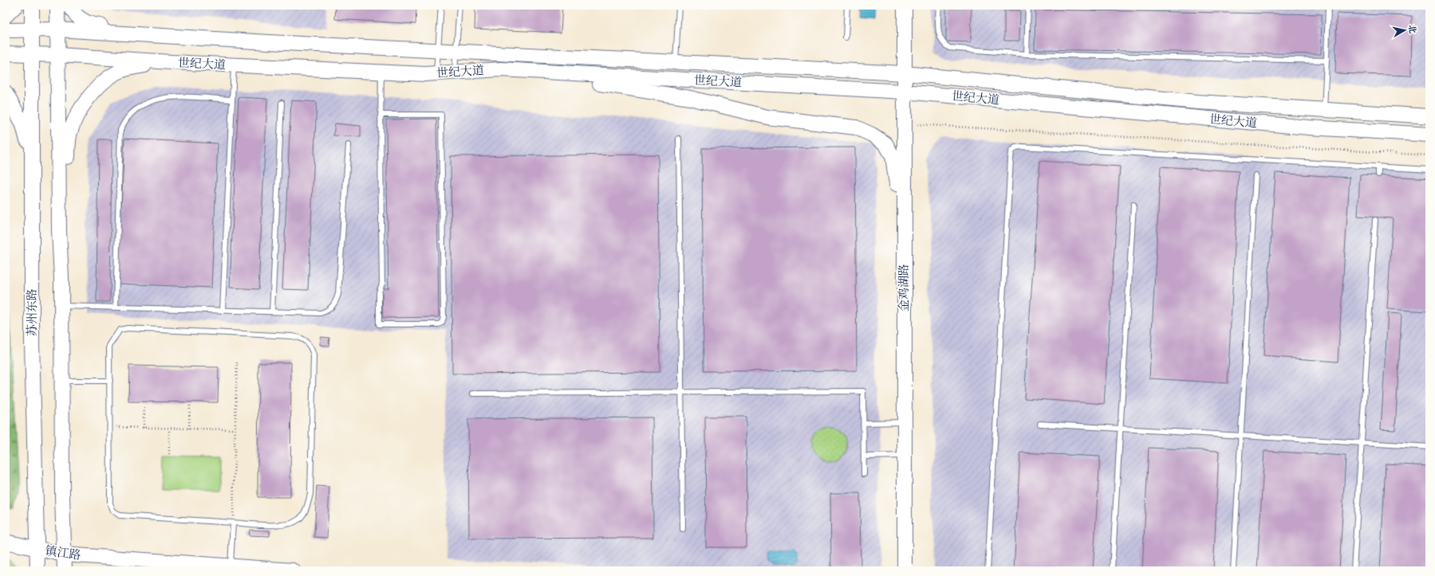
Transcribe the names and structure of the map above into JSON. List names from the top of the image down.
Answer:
{
  "streets": {
    "street": [
      "世纪大道",
      "金鸡湖路",
      "苏州东路",
      "镇江路"
    ]
  },
  "crossings": [
    ["世纪大道", "金鸡湖路"],
    ["世纪大道", "苏州东路"],
    ["苏州东路", "镇江路"]
  ],
  "north": "right"
}
